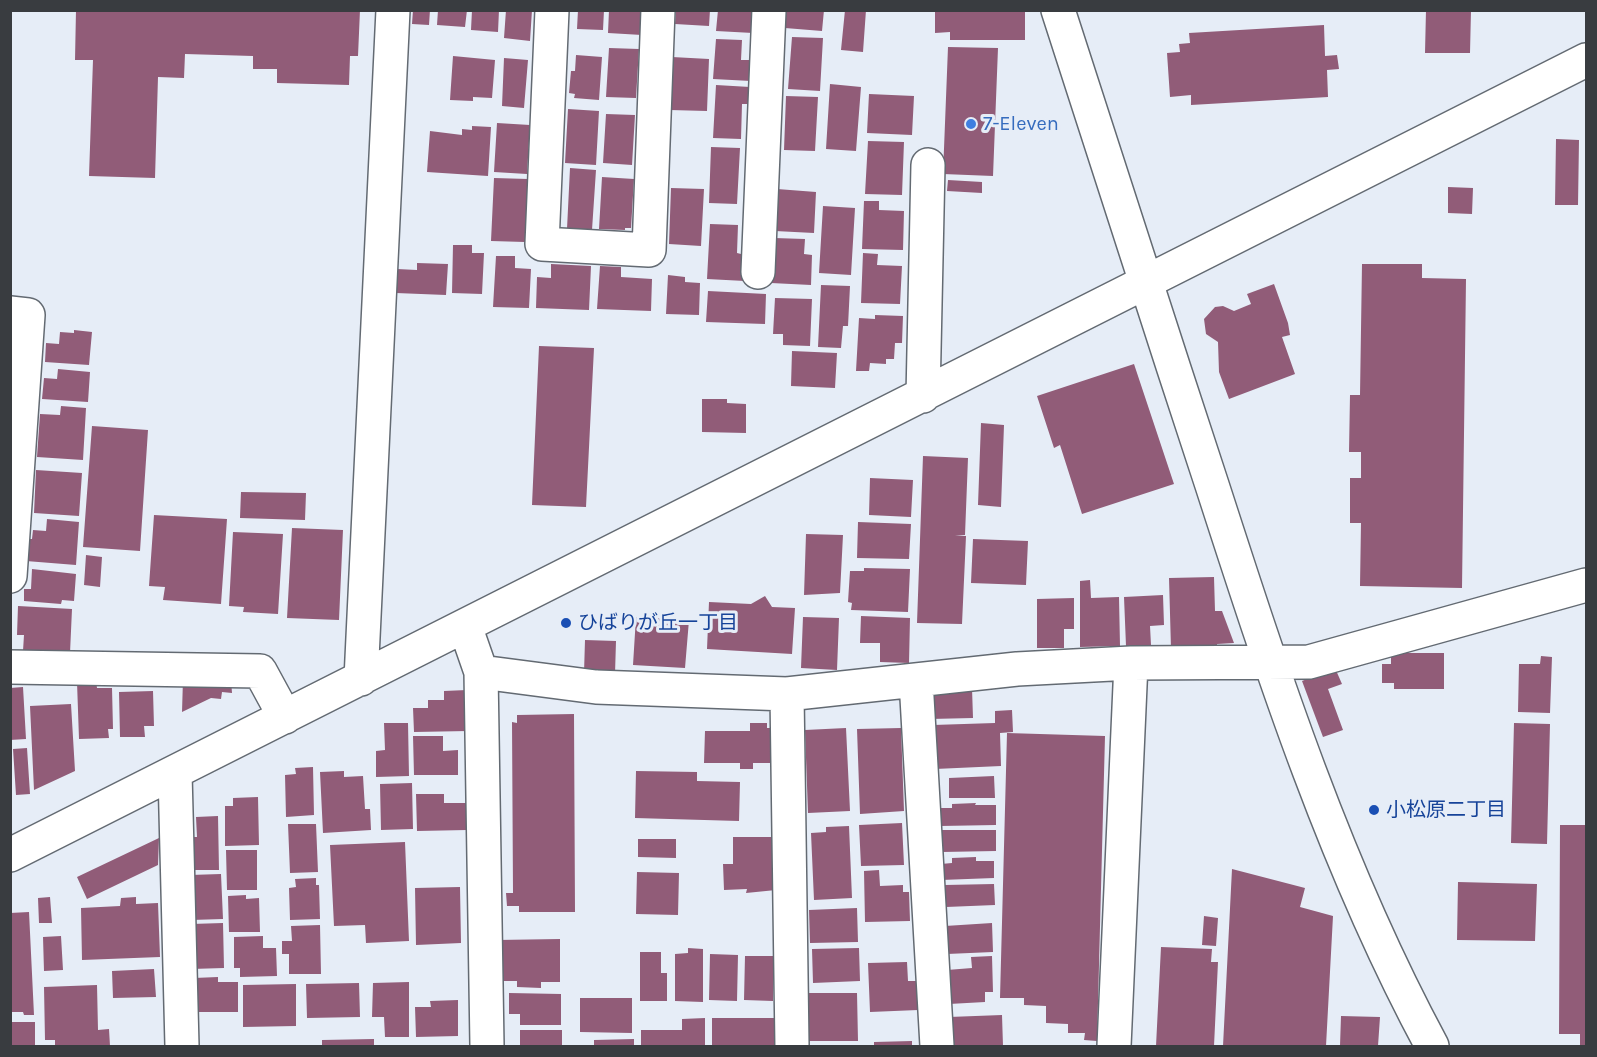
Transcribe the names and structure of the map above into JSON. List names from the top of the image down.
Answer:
{
  "places": ["7-Eleven", "ひばりが丘一丁目", "小松原二丁目"]
}
